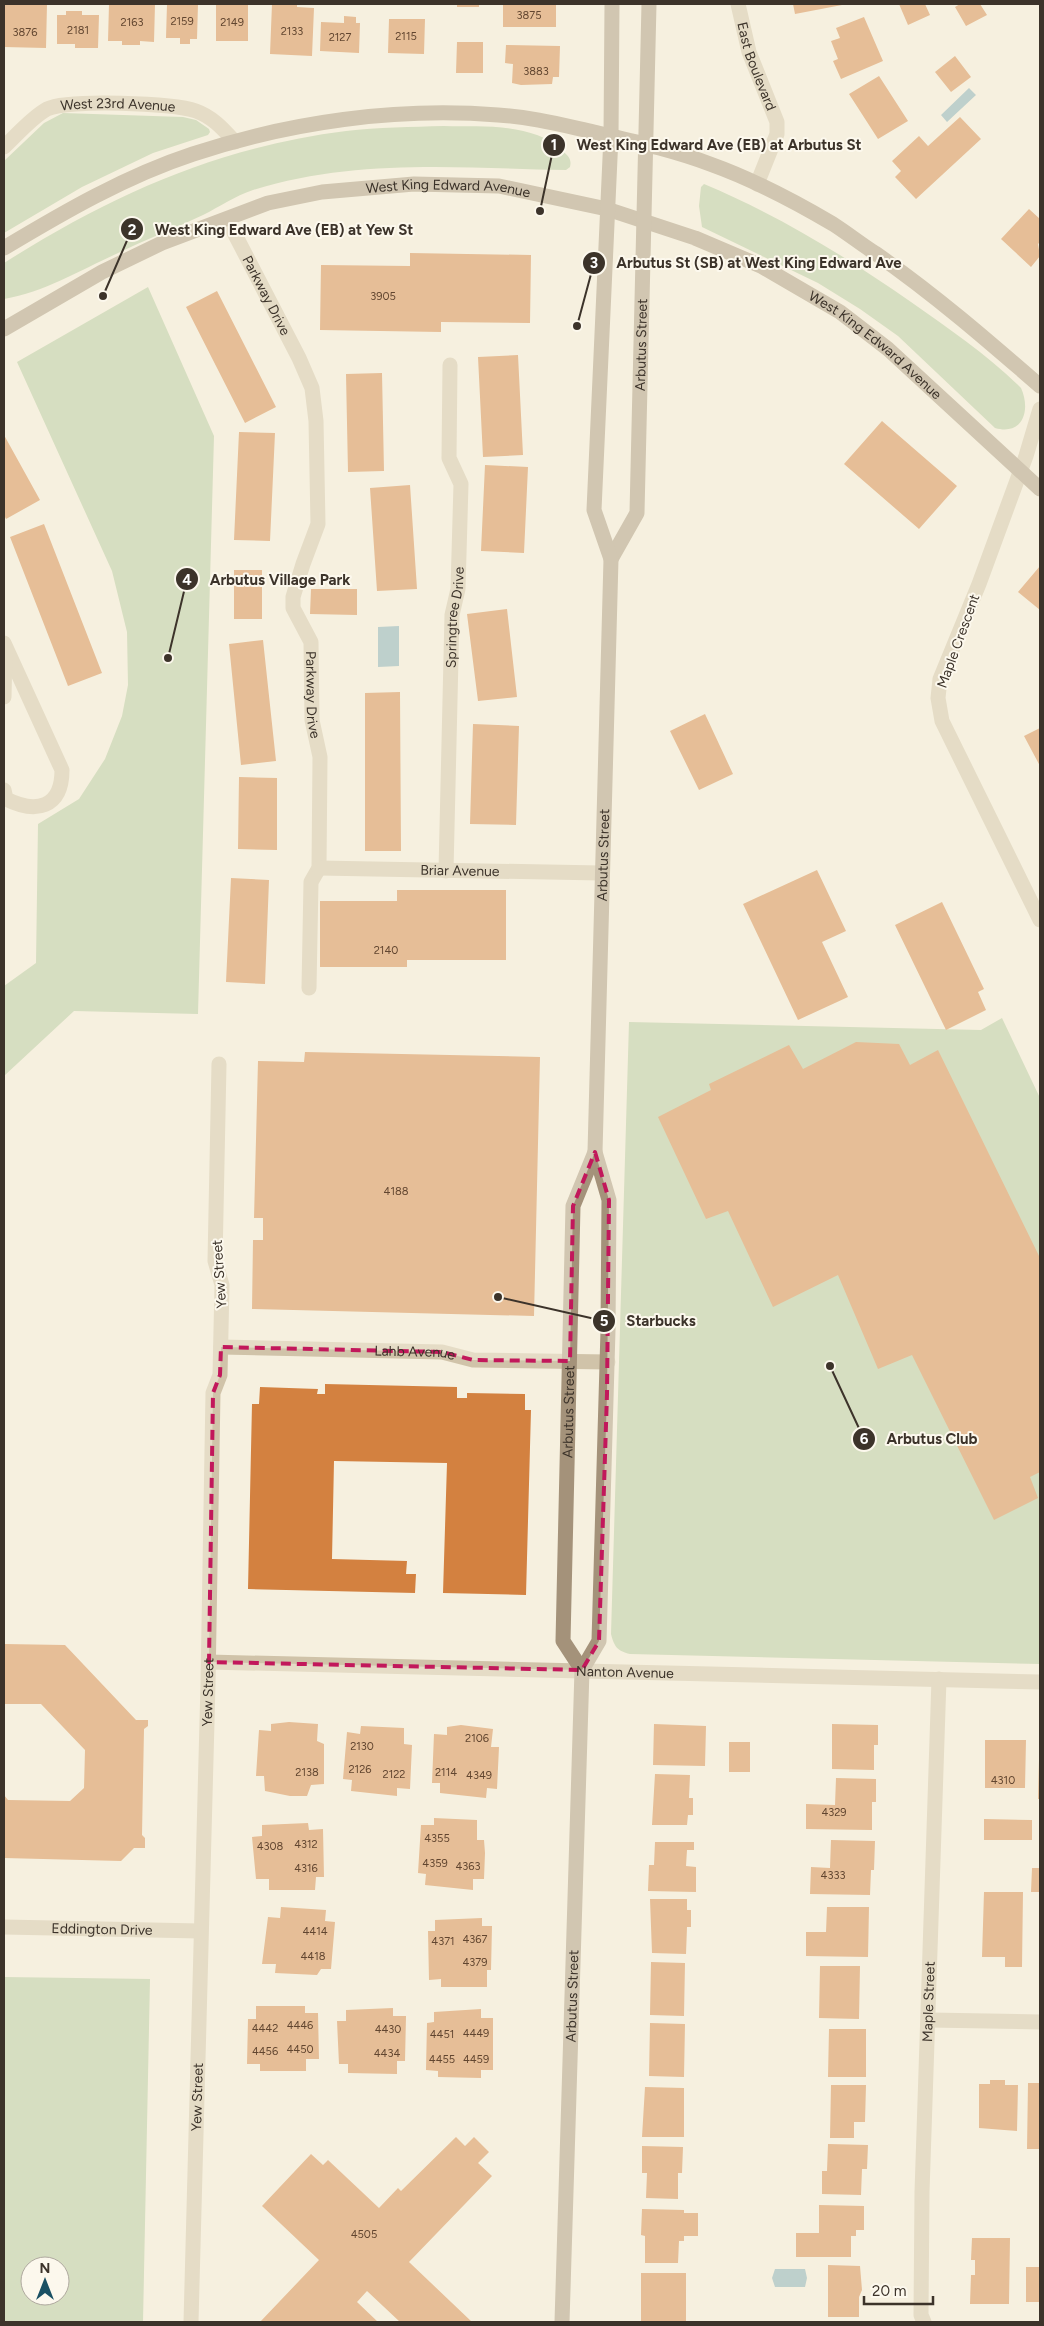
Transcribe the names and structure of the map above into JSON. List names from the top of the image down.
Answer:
{
  "streets": {
    "main road": ["West King Edward Avenue", "Arbutus Street"],
    "street": [
      "East Boulevard",
      "West 23rd Avenue",
      "Parkway Drive",
      "Springtree Drive",
      "Maple Crescent",
      "Briar Avenue",
      "Yew Street",
      "Lahb Avenue",
      "Nanton Avenue",
      "Eddington Drive",
      "Maple Street"
    ]
  },
  "crossings": [
    ["West King Edward Avenue", "Parkway Drive"],
    ["West King Edward Avenue", "Arbutus Street"],
    ["West King Edward Avenue", "Maple Crescent"],
    ["Parkway Drive", "Briar Avenue"],
    ["Arbutus Street", "Briar Avenue"],
    ["Arbutus Street", "Lahb Avenue"],
    ["Arbutus Street", "Nanton Avenue"],
    ["Springtree Drive", "Briar Avenue"],
    ["Yew Street", "Lahb Avenue"],
    ["Yew Street", "Nanton Avenue"],
    ["Yew Street", "Eddington Drive"],
    ["Nanton Avenue", "Maple Street"]
  ],
  "places": [
    "West King Edward Ave (EB) at Arbutus St",
    "West King Edward Ave (EB) at Yew St",
    "Arbutus St (SB) at West King Edward Ave",
    "Arbutus Village Park",
    "Starbucks",
    "Arbutus Club"
  ],
  "house_numbers": [
    "3875",
    "2159",
    "2163",
    "2149",
    "2181",
    "2133",
    "3876",
    "2115",
    "2127",
    "3883",
    "3905",
    "2140",
    "4188",
    "2106",
    "2130",
    "2126",
    "2138",
    "2114",
    "2122",
    "4349",
    "4310",
    "4329",
    "4355",
    "4312",
    "4308",
    "4359",
    "4363",
    "4316",
    "4333",
    "4414",
    "4367",
    "4371",
    "4418",
    "4379",
    "4446",
    "4442",
    "4430",
    "4449",
    "4451",
    "4450",
    "4456",
    "4434",
    "4455",
    "4459",
    "4505"
  ],
  "scale_bar": "20 m",
  "north": "top"
}
